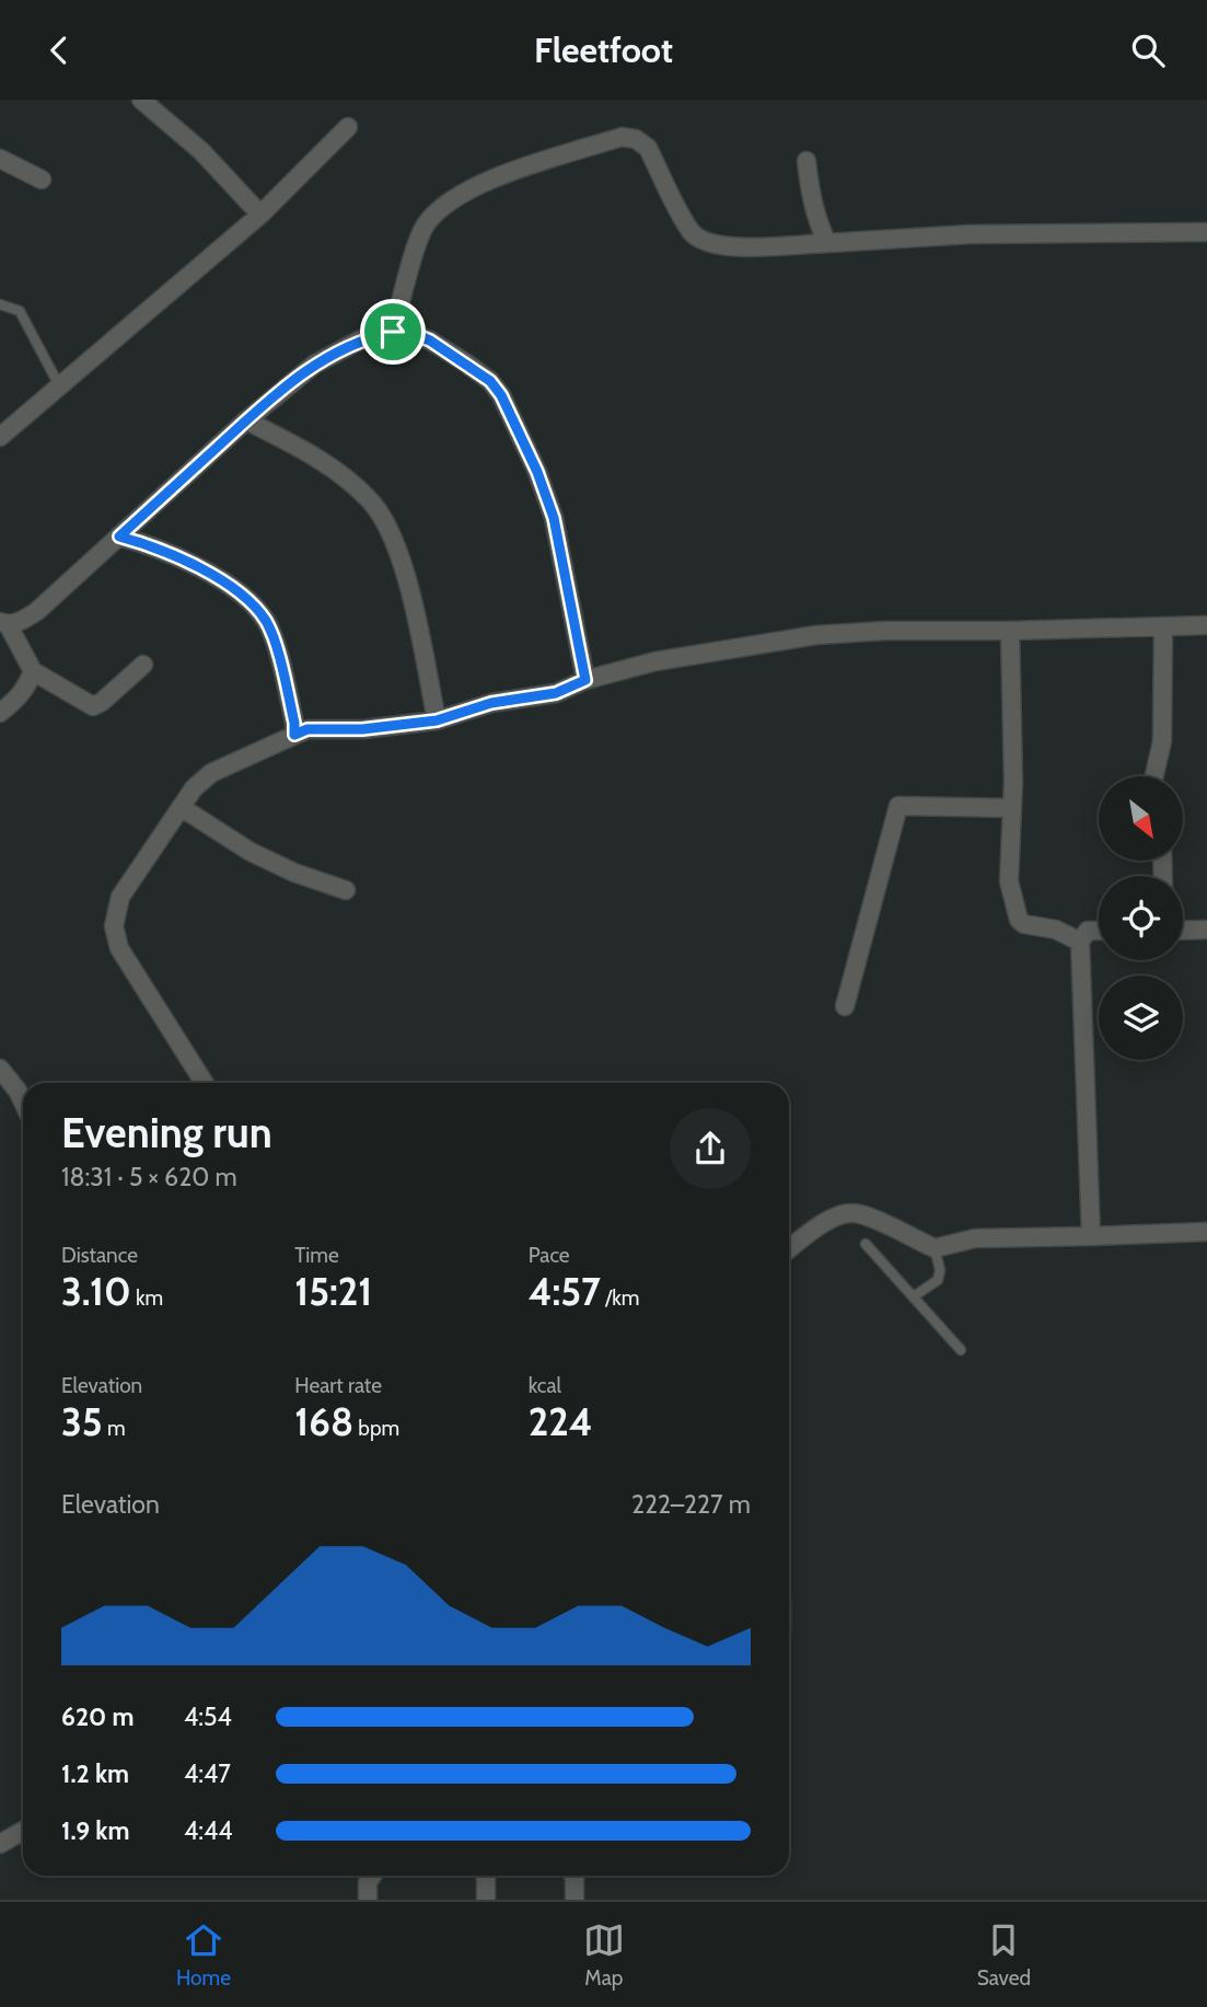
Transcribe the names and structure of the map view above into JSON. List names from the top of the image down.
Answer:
{
  "north": "bottom right",
  "page": {
    "header": "Fleetfoot",
    "heading": ["Evening run", "18:31 · 5 × 620 m"],
    "stats": [
      ["Distance", "3.10 km"],
      ["Time", "15:21"],
      ["Pace", "4:57 /km"],
      ["Elevation", "35 m"],
      ["Heart rate", "168 bpm"],
      ["kcal", "224"]
    ],
    "chart": ["Elevation", "222–227 m"],
    "list": [
      {
        "name": "620 m",
        "note": "4:54"
      },
      {
        "name": "1.2 km",
        "note": "4:47"
      },
      {
        "name": "1.9 km",
        "note": "4:44"
      }
    ],
    "tabs": ["Home", "Map", "Saved"]
  }
}
